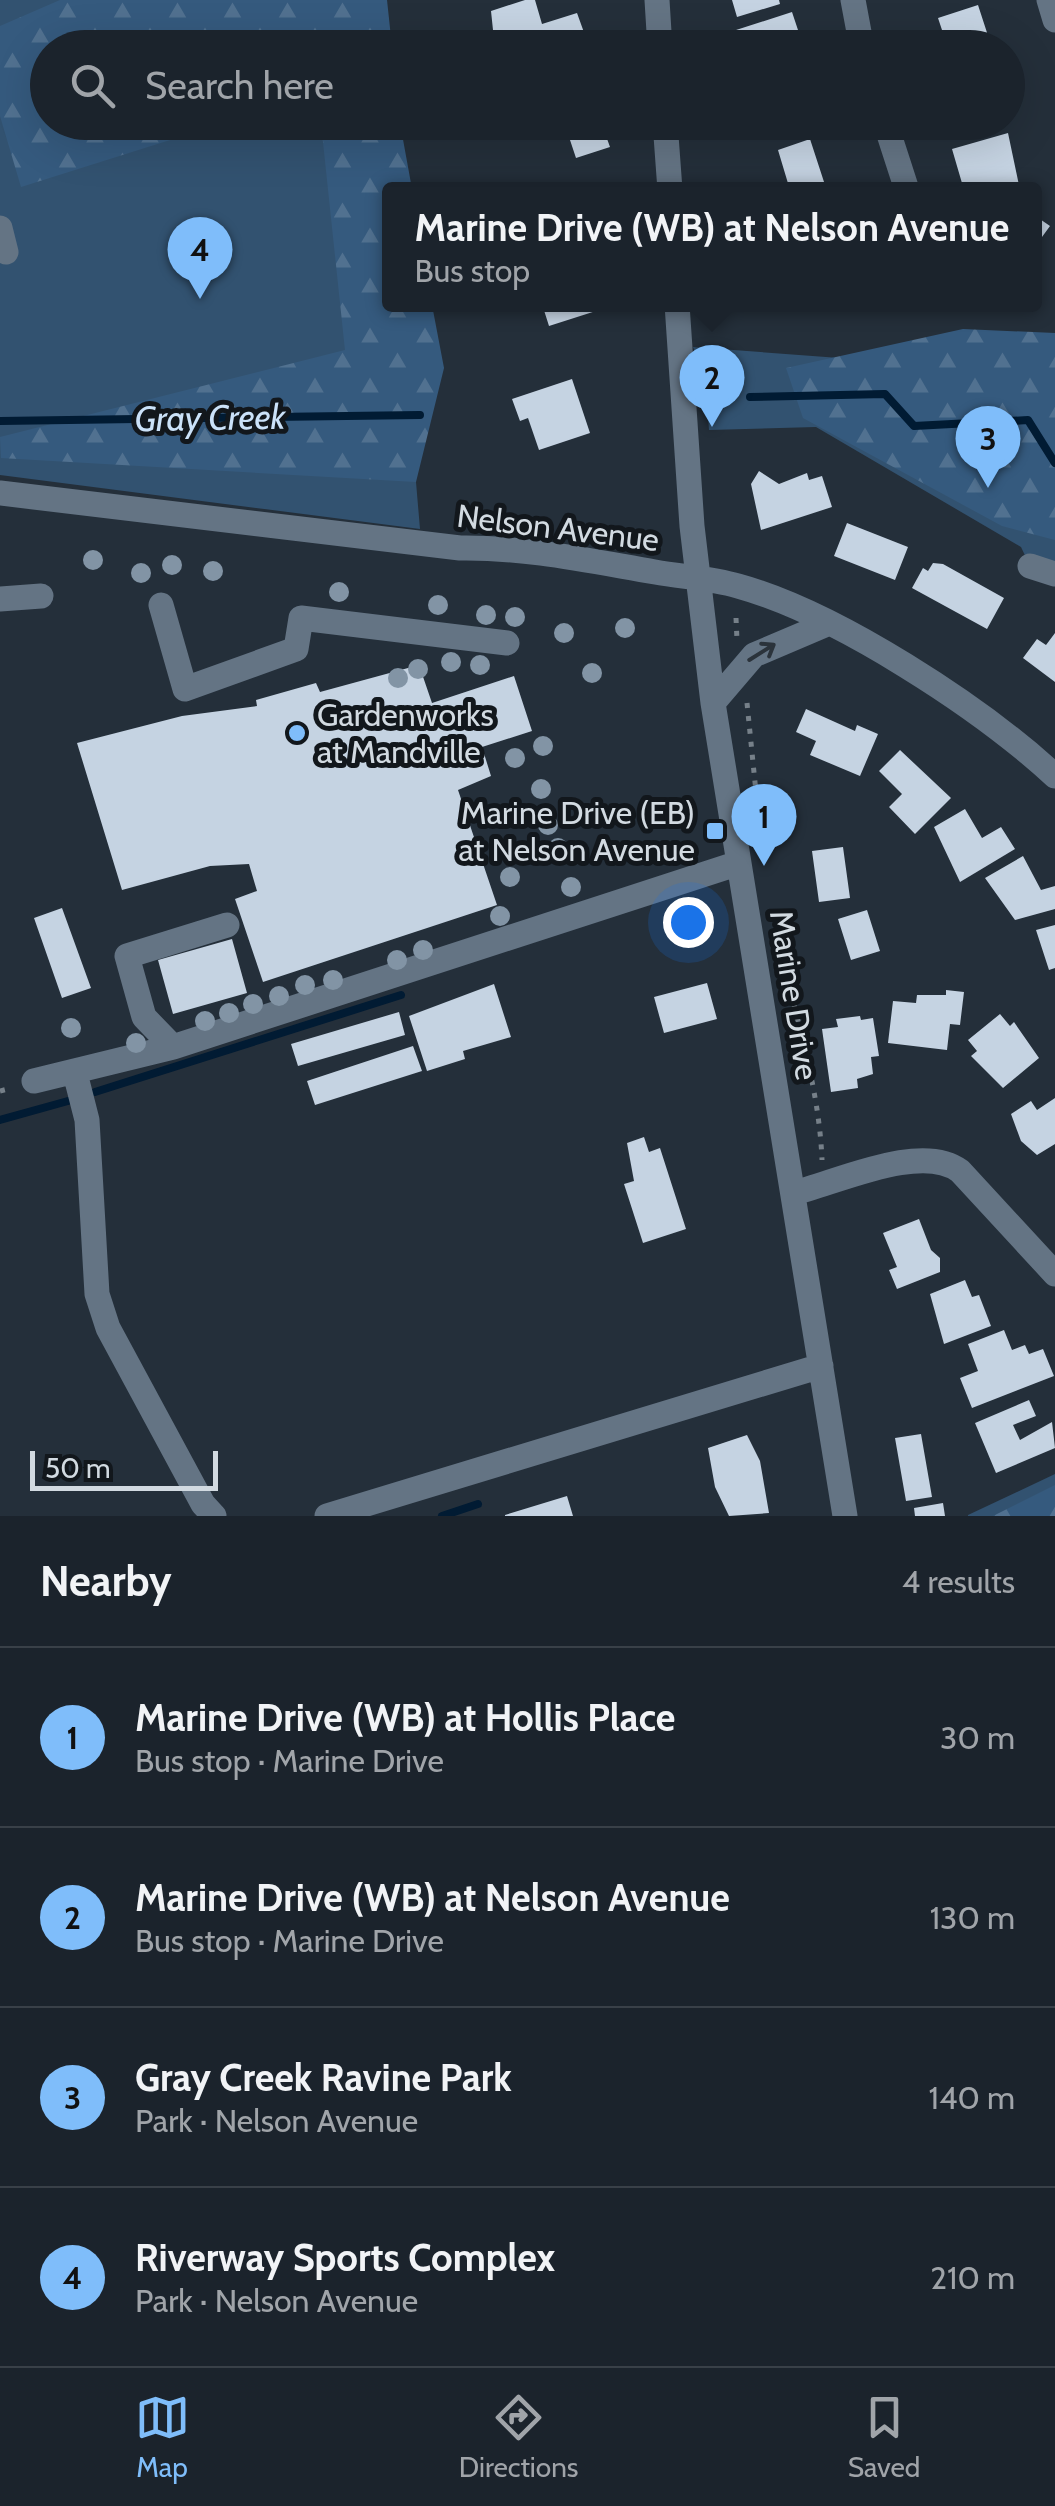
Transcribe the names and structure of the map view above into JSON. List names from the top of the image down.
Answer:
{
  "streets": {
    "street": ["Nelson Avenue", "Marine Drive"]
  },
  "crossings": [
    ["Nelson Avenue", "Marine Drive"]
  ],
  "water": ["Gray Creek"],
  "places": {
    "other": ["Gardenworks at Mandville"],
    "transit": ["Marine Drive (EB) at Nelson Avenue"]
  },
  "scale_bar": "50 m",
  "page": {
    "search": "Search here",
    "popup": ["Marine Drive (WB) at Nelson Avenue", "Bus stop"],
    "pins": [
      "4",
      "2",
      "3",
      "1"
    ],
    "scale": "50 m",
    "heading": ["Nearby", "4 results"],
    "list": [
      {
        "mark": "1",
        "name": "Marine Drive (WB) at Hollis Place",
        "note": "Bus stop · Marine Drive",
        "value": "30 m"
      },
      {
        "mark": "2",
        "name": "Marine Drive (WB) at Nelson Avenue",
        "note": "Bus stop · Marine Drive",
        "value": "130 m"
      },
      {
        "mark": "3",
        "name": "Gray Creek Ravine Park",
        "note": "Park · Nelson Avenue",
        "value": "140 m"
      },
      {
        "mark": "4",
        "name": "Riverway Sports Complex",
        "note": "Park · Nelson Avenue",
        "value": "210 m"
      }
    ],
    "nav": ["Map", "Directions", "Saved"]
  }
}
